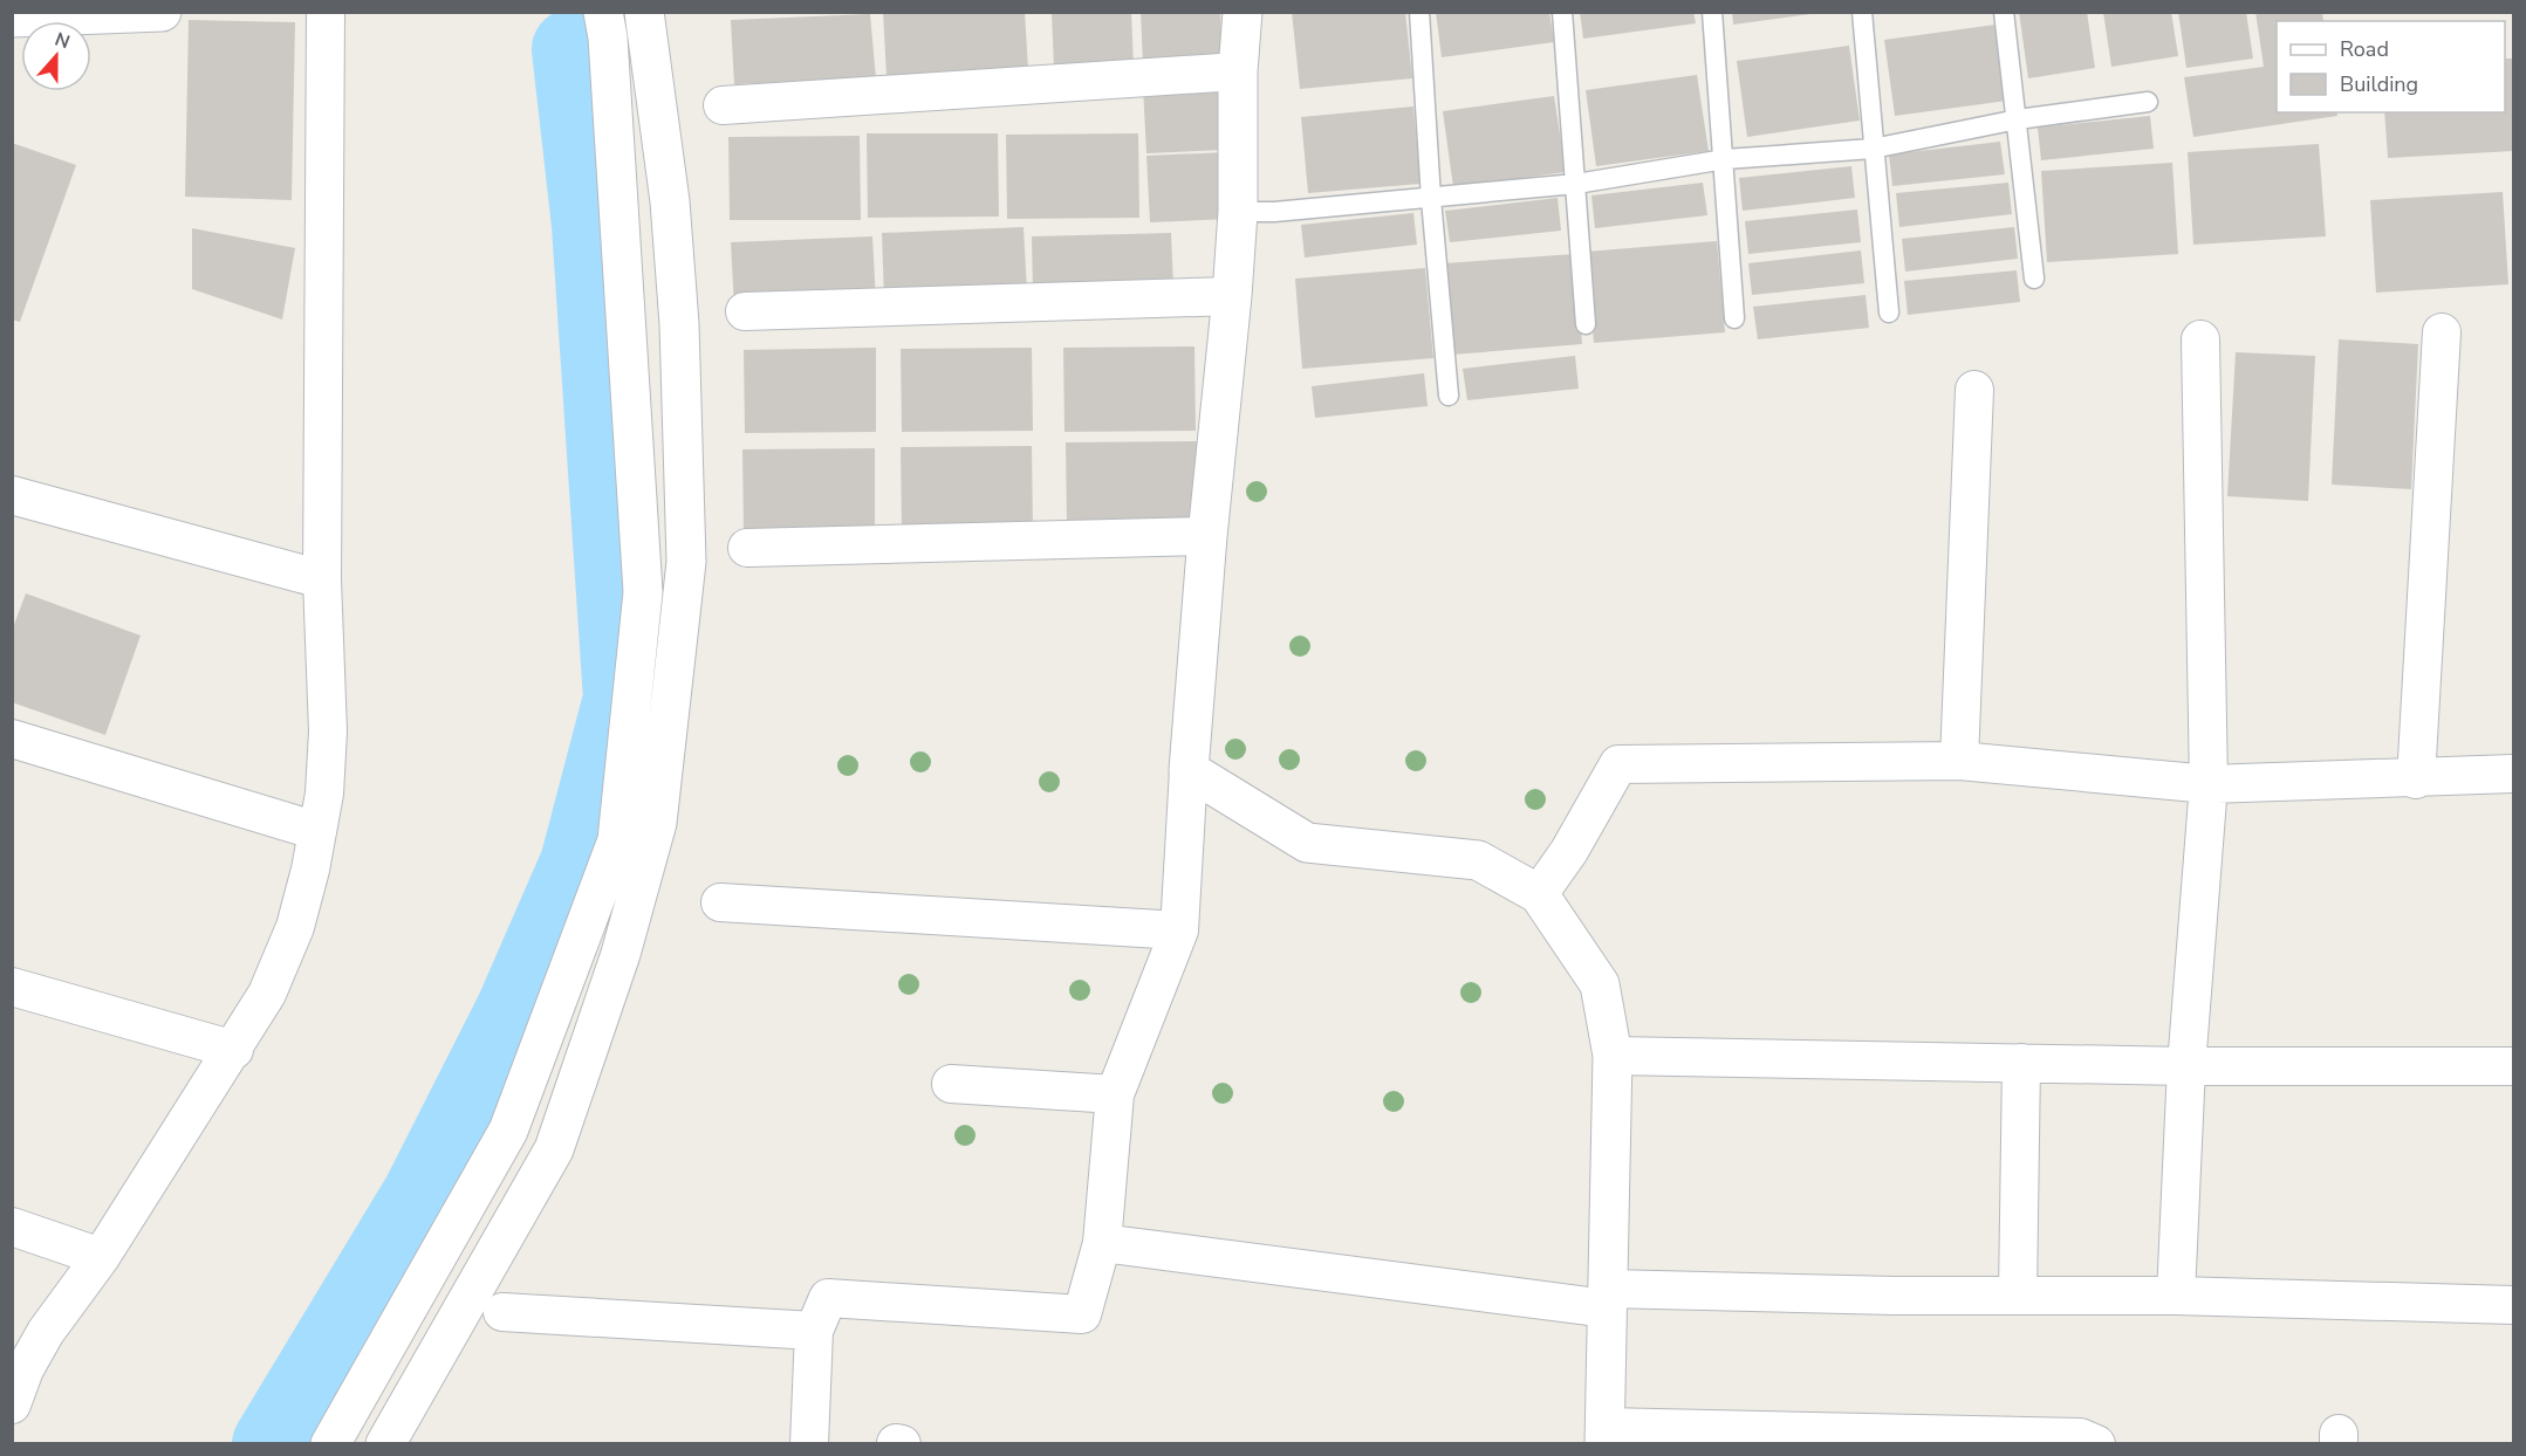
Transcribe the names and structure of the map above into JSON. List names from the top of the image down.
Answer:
{
  "legend": ["Road", "Building"],
  "north": "top"
}
